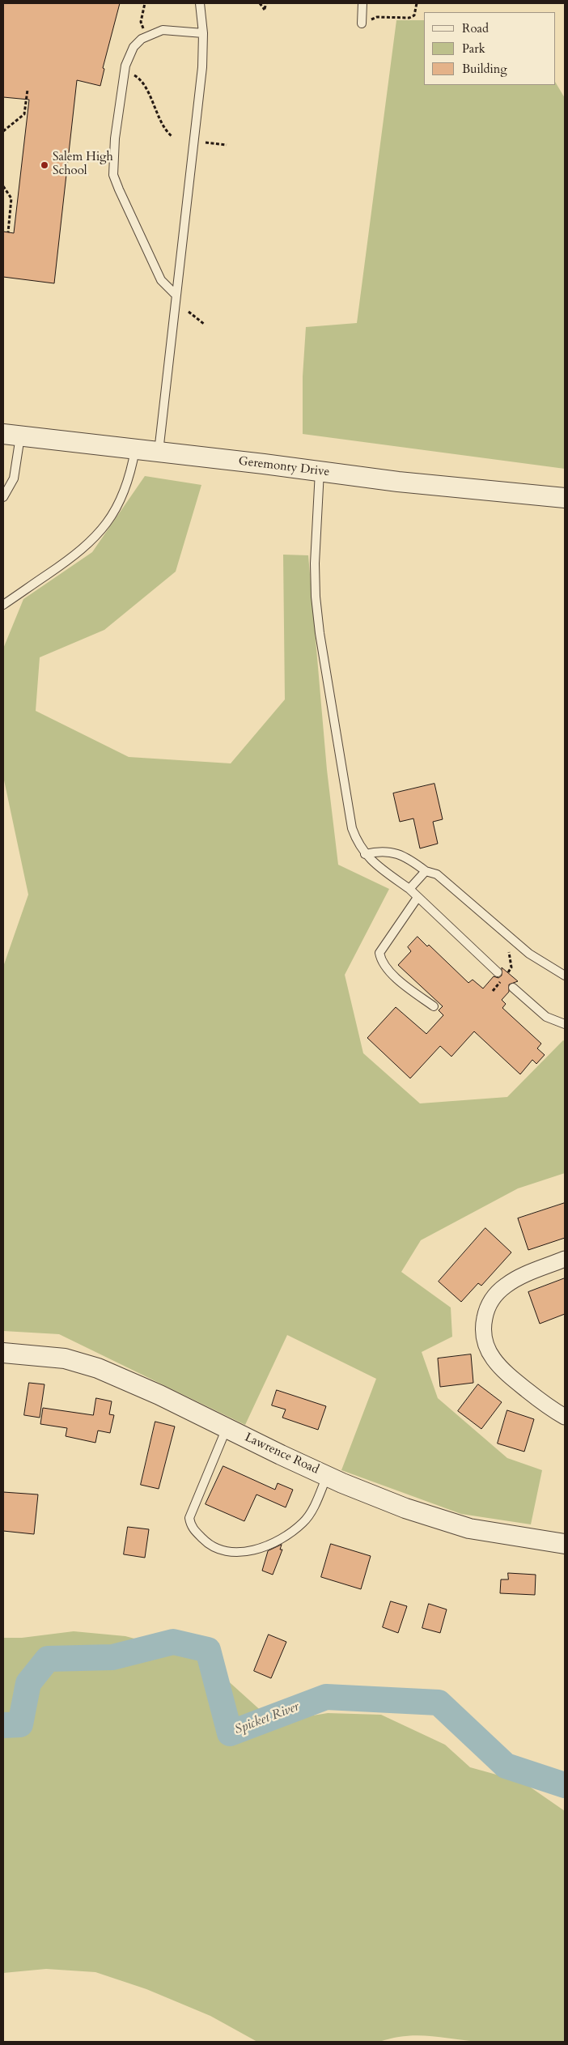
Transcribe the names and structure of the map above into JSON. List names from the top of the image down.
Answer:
{
  "streets": {
    "street": ["Geremonty Drive", "Lawrence Road"]
  },
  "water": ["Spicket River"],
  "places": ["Salem High School"],
  "legend": ["Road", "Park", "Building"]
}
